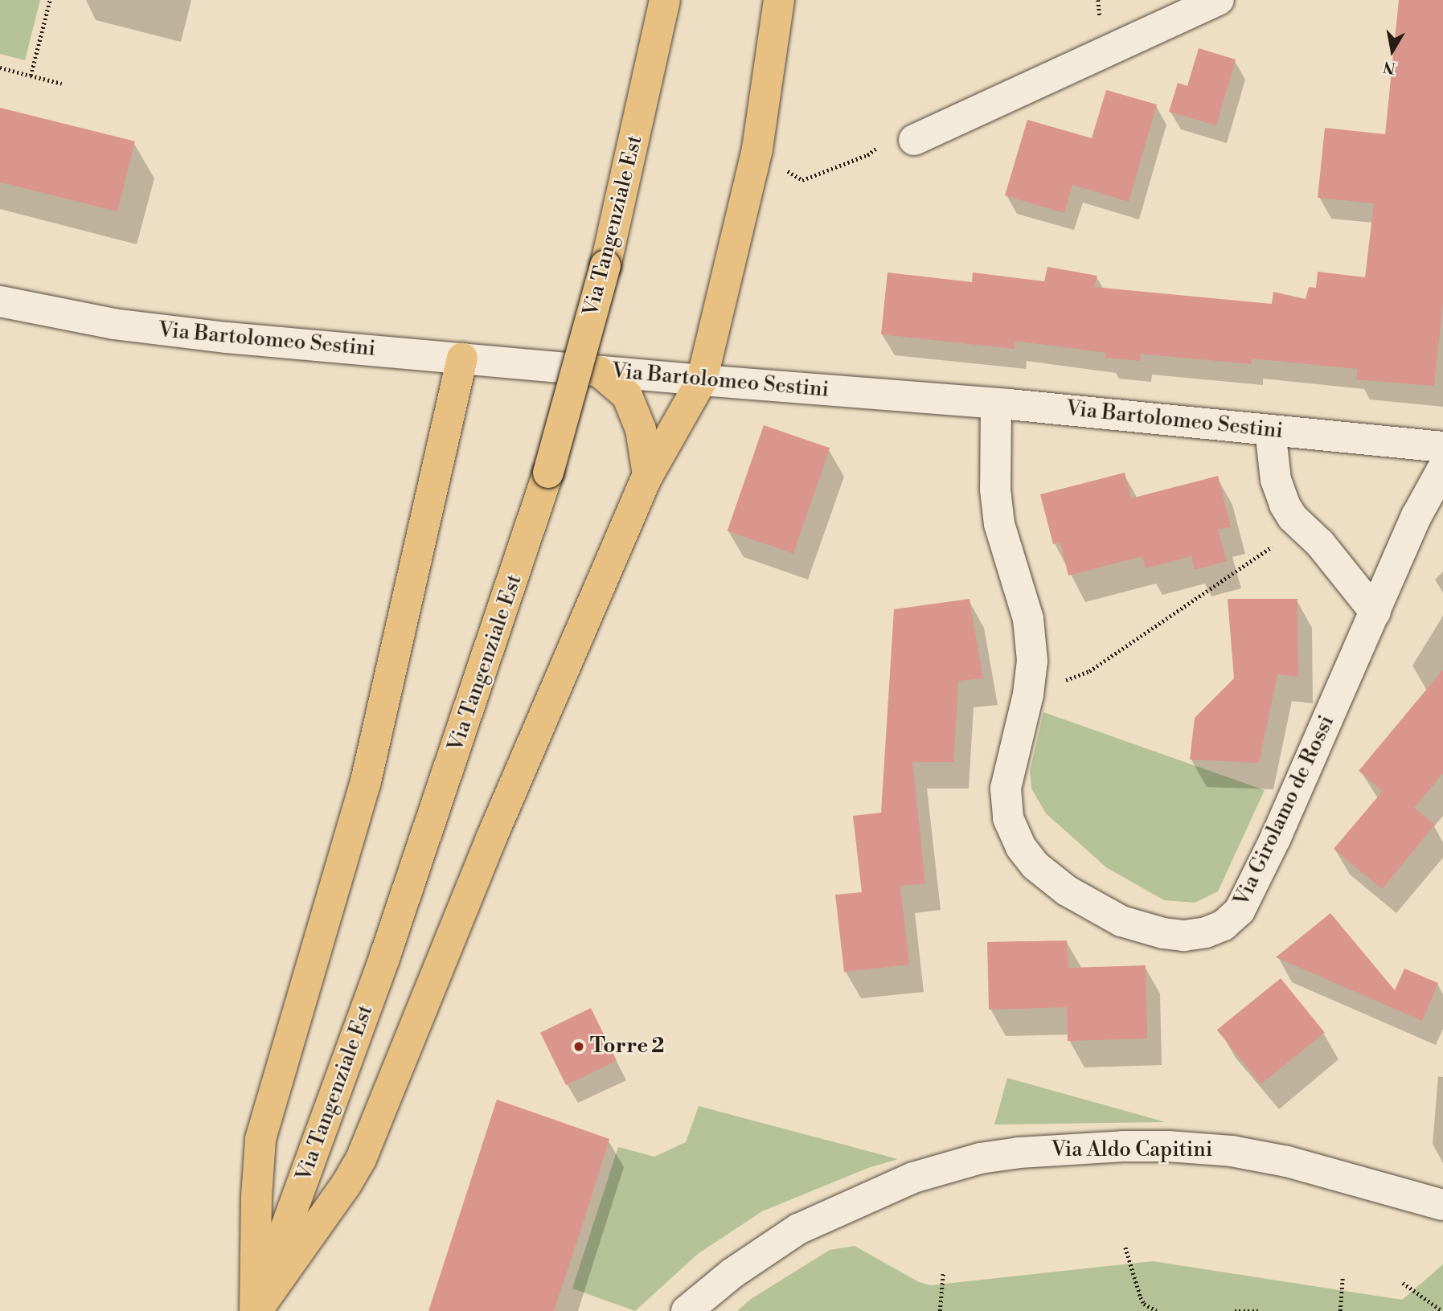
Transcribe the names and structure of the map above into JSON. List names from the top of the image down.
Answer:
{
  "streets": {
    "main road": ["Via Tangenziale Est"],
    "street": ["Via Bartolomeo Sestini", "Via Girolamo de Rossi", "Via Aldo Capitini"]
  },
  "crossings": [
    ["Via Bartolomeo Sestini", "Via Girolamo de Rossi"]
  ],
  "places": ["Torre 2"],
  "north": "bottom"
}
